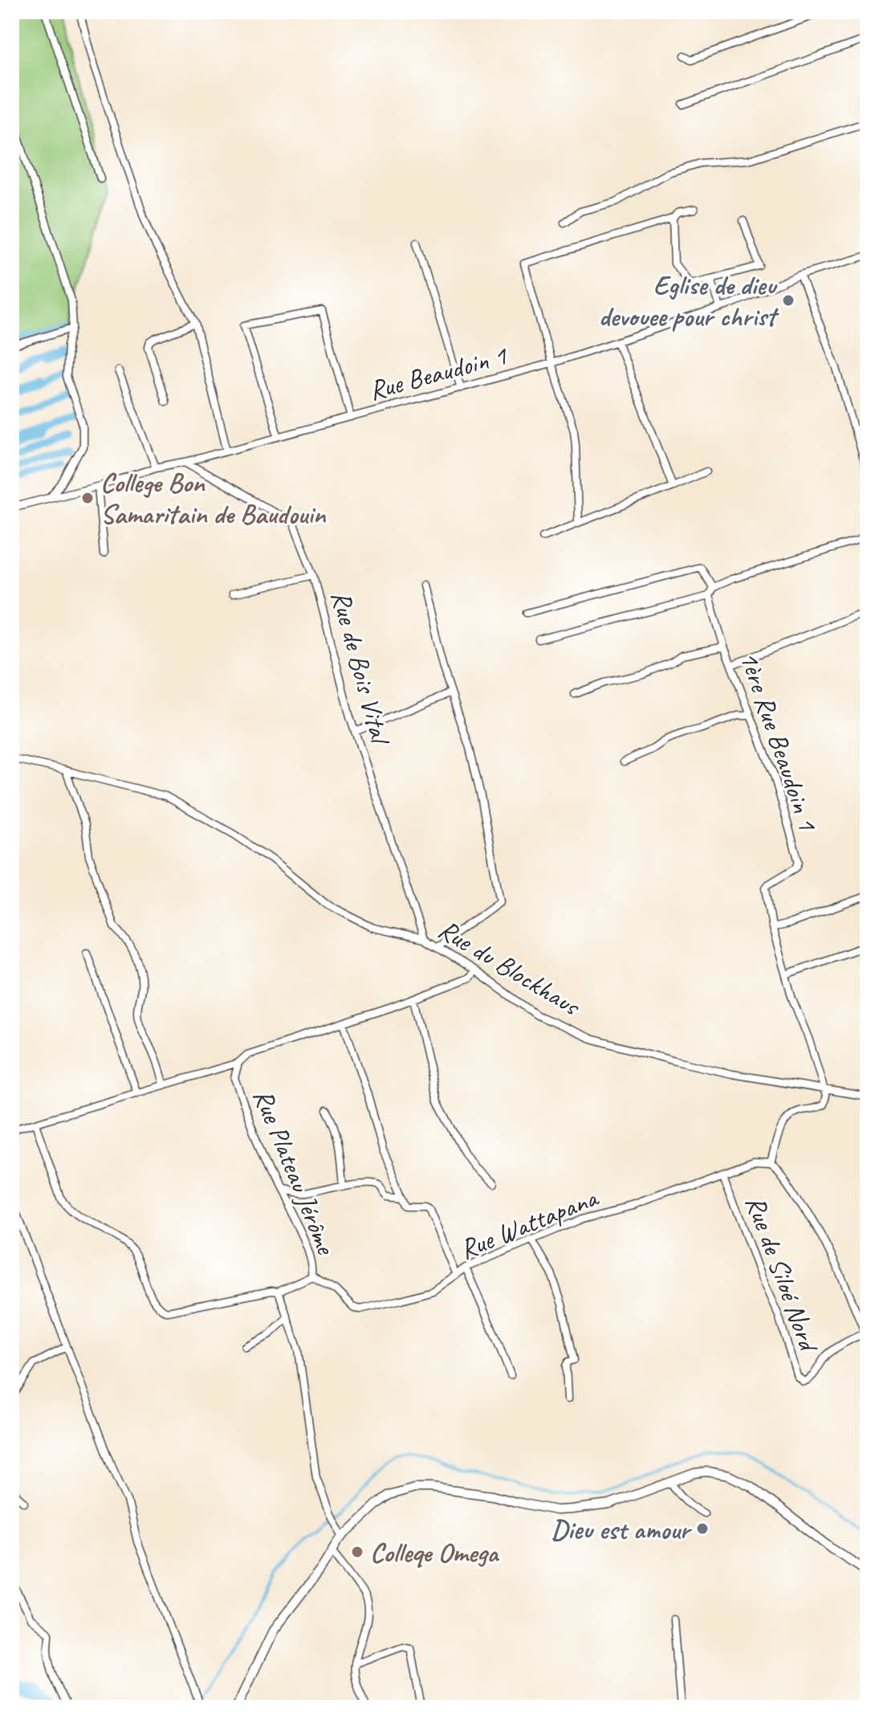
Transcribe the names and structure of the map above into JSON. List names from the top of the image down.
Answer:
{
  "streets": {
    "street": [
      "Rue Beaudoin 1",
      "Rue de Bois Vital",
      "1ère Rue Beaudoin 1",
      "Rue du Blockhaus",
      "Rue Plateau Jérôme",
      "Rue Wattapana",
      "Rue de Siloé Nord"
    ]
  },
  "crossings": [
    ["Rue Beaudoin 1", "Rue de Bois Vital"],
    ["Rue de Bois Vital", "Rue du Blockhaus"],
    ["1ère Rue Beaudoin 1", "Rue du Blockhaus"],
    ["Rue du Blockhaus", "Rue Plateau Jérôme"],
    ["Rue Plateau Jérôme", "Rue Wattapana"],
    ["Rue Wattapana", "Rue de Siloé Nord"]
  ],
  "places": [
    "Eglise de dieu devouee pour christ",
    "College Bon Samaritain de Baudouin",
    "Dieu est amour",
    "Colleqe Omega"
  ]
}
